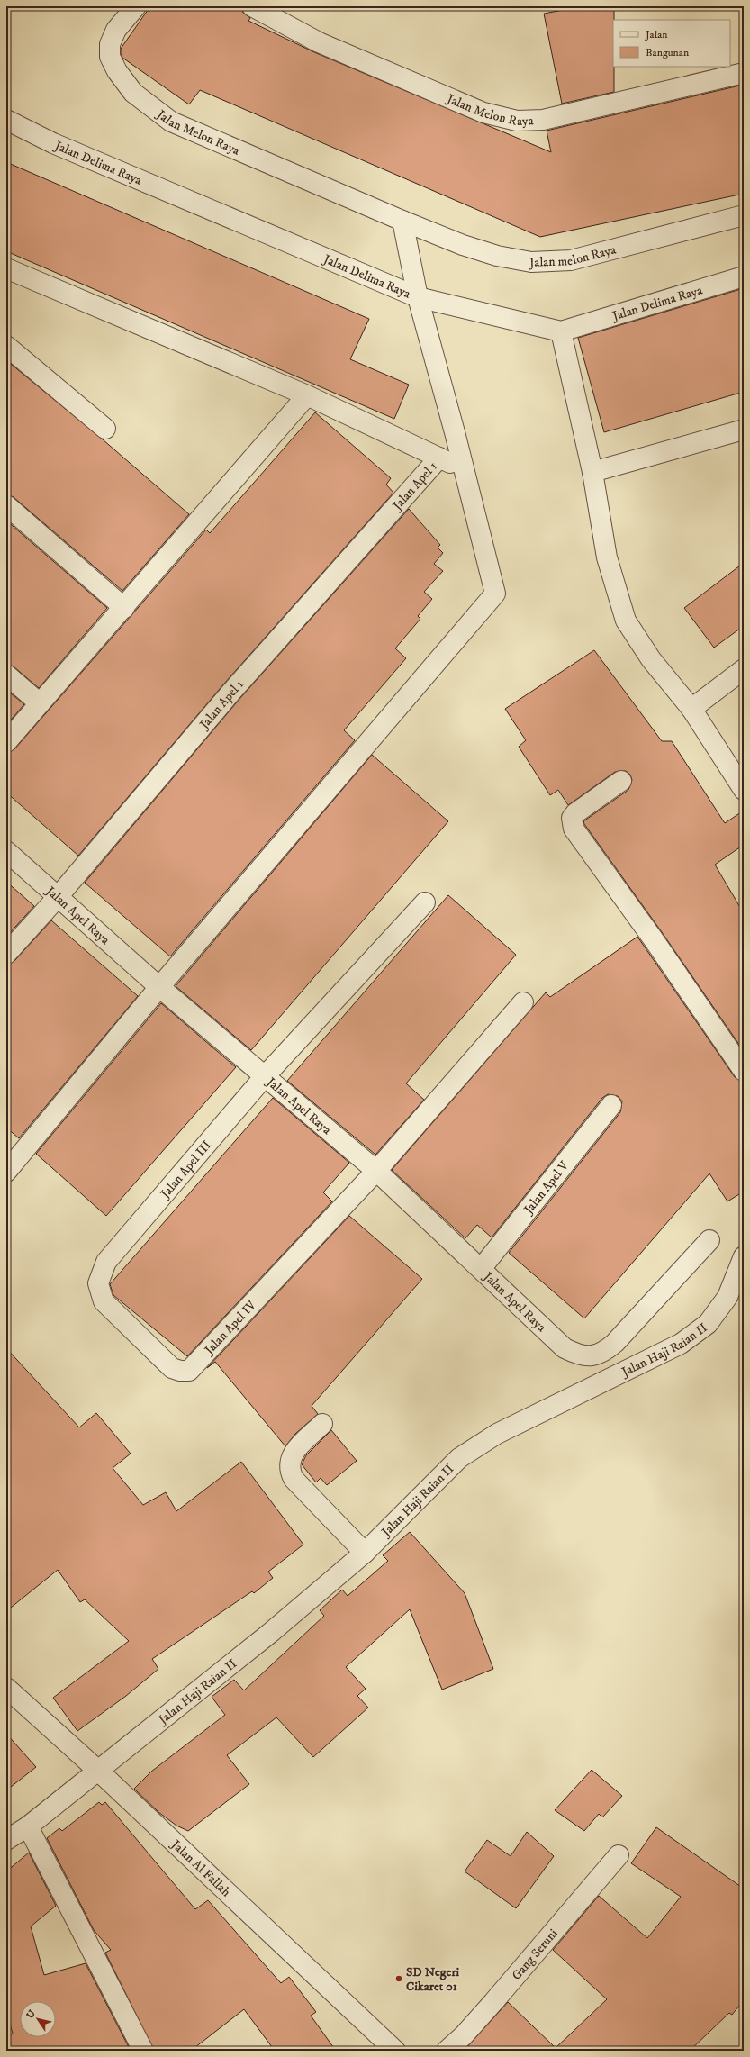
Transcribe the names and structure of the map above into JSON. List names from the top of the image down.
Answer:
{
  "streets": {
    "street": [
      "Jalan Melon Raya",
      "Jalan Delima Raya",
      "Jalan melon Raya",
      "Jalan Apel 1",
      "Jalan Apel Raya",
      "Jalan Apel III",
      "Jalan Apel V",
      "Jalan Apel IV",
      "Jalan Haji Raian II",
      "Jalan Al Fallah",
      "Gang Seruni"
    ]
  },
  "crossings": [
    ["Jalan Melon Raya", "Jalan melon Raya"],
    ["Jalan Apel 1", "Jalan Apel Raya"],
    ["Jalan Apel Raya", "Jalan Apel III"],
    ["Jalan Apel Raya", "Jalan Apel V"],
    ["Jalan Apel Raya", "Jalan Apel IV"],
    ["Jalan Apel III", "Jalan Apel IV"],
    ["Jalan Haji Raian II", "Jalan Al Fallah"]
  ],
  "places": ["SD Negeri Cikaret 01"],
  "legend": ["Jalan", "Bangunan"],
  "north": "top left"
}
